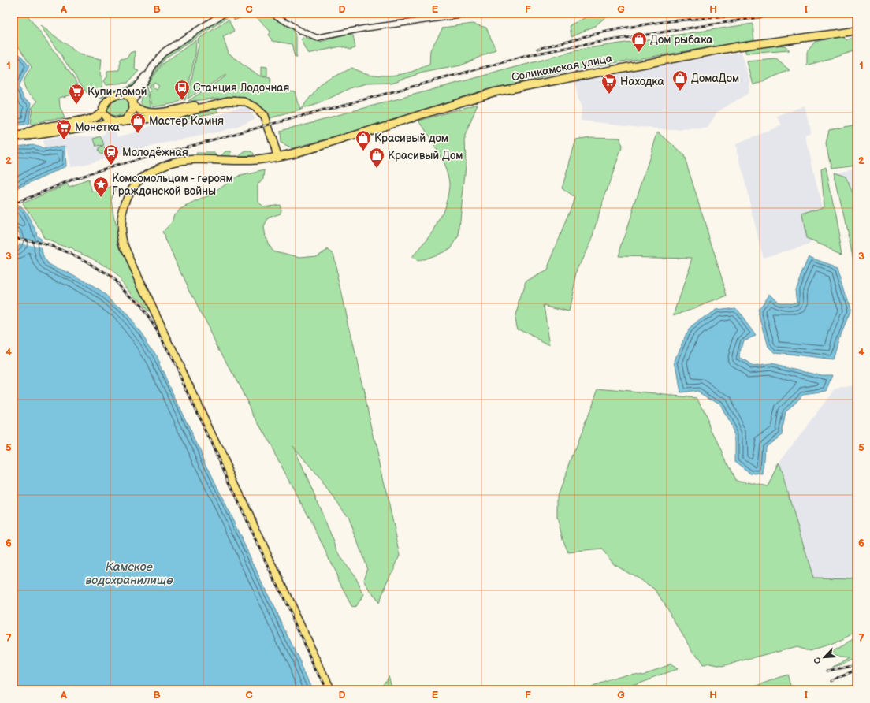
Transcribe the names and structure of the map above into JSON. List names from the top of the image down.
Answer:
{
  "streets": {
    "main road": ["Соликамская улица"]
  },
  "water": ["Камское водохранилище"],
  "places": {
    "shop": [
      "Дом рыбака",
      "ДомаДом",
      "Мастер Камня",
      "Красивый дом",
      "Красивый Дом"
    ],
    "supermarket": ["Находка", "Купи домой", "Монетка"],
    "bus stop": ["Станция Лодочная"],
    "station": ["Молодёжная"],
    "place": ["Комсомольцам - героям Гражданской войны"]
  },
  "north": "bottom left",
  "grid": {
    "columns": [
      "A",
      "B",
      "C",
      "D",
      "E",
      "F",
      "G",
      "H",
      "I"
    ],
    "rows": [
      "1",
      "2",
      "3",
      "4",
      "5",
      "6",
      "7"
    ]
  }
}
